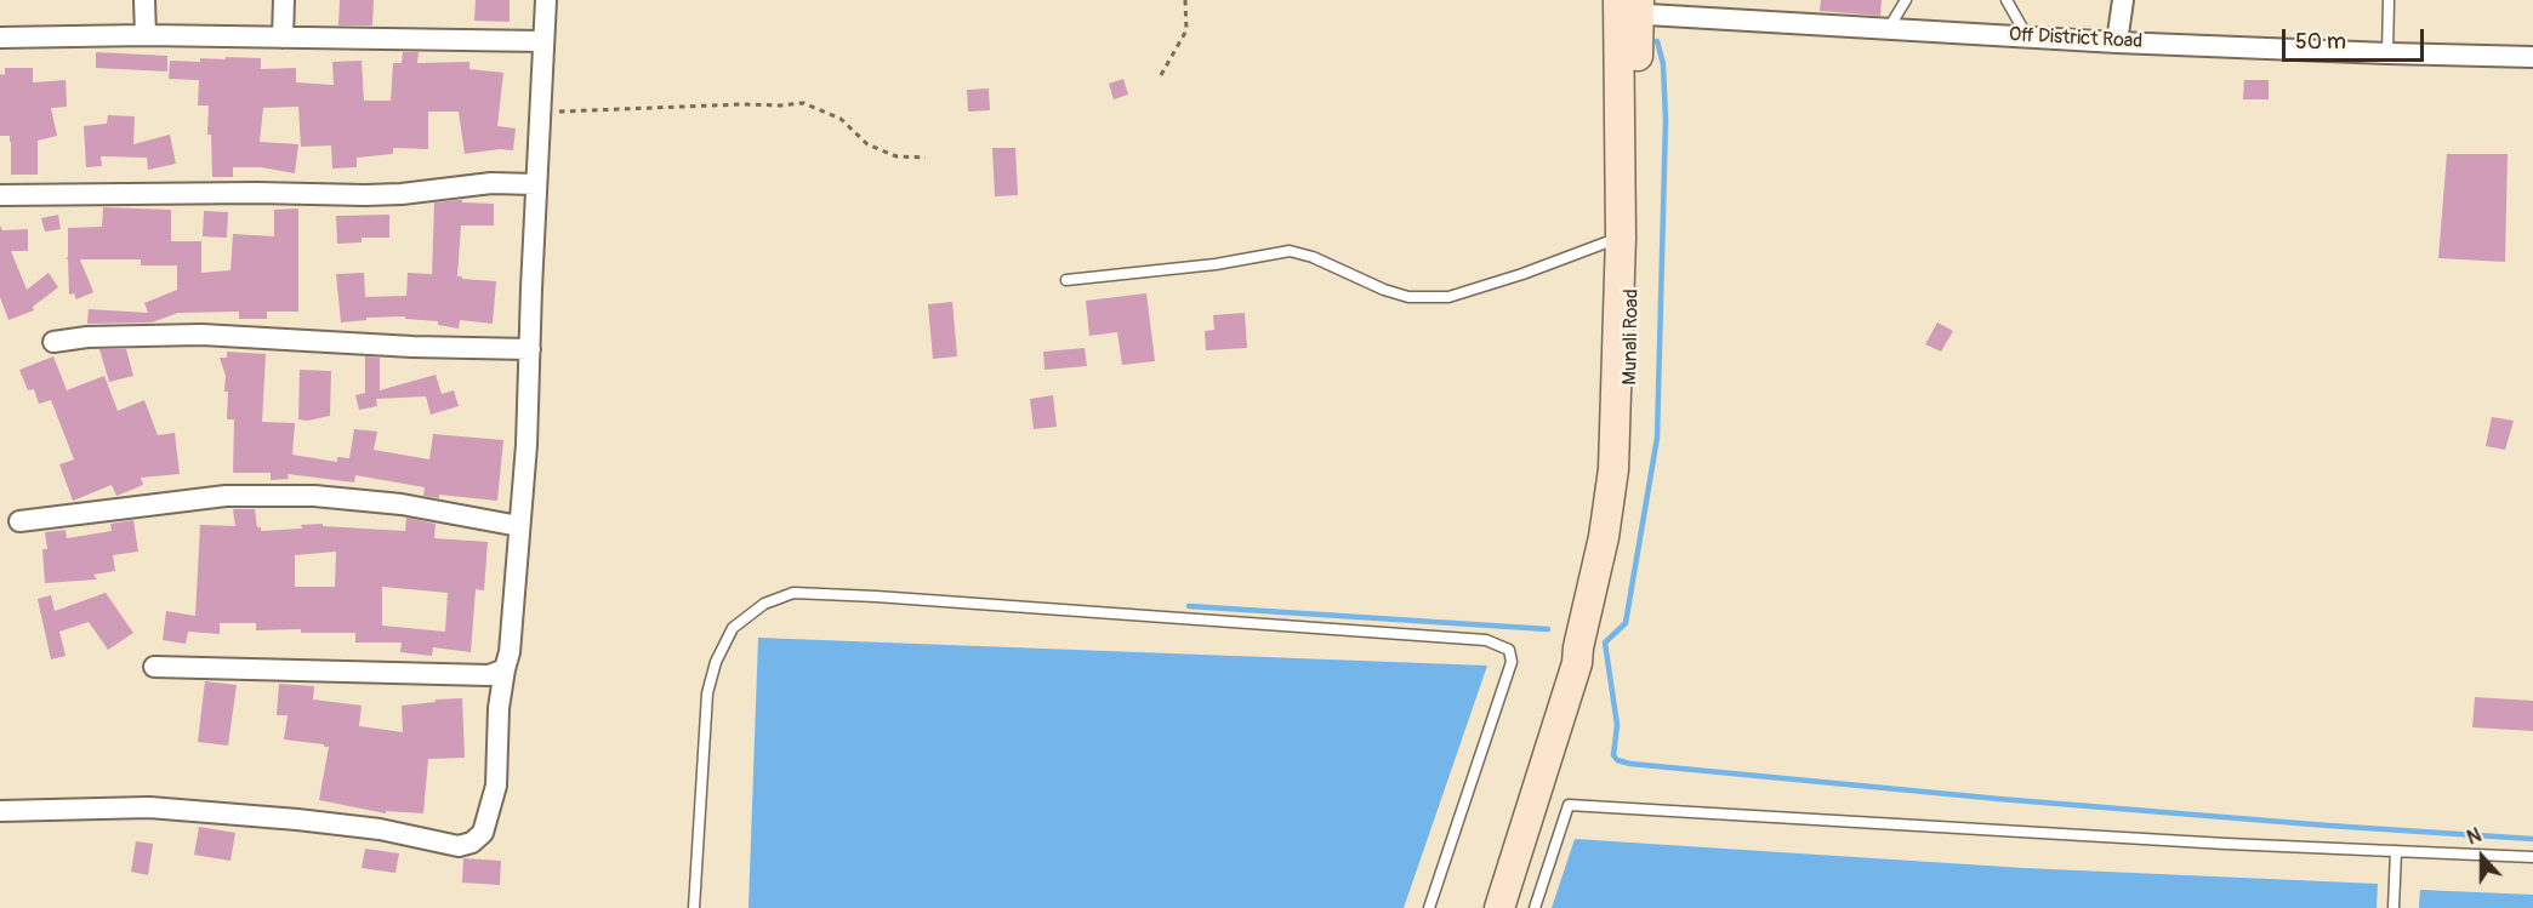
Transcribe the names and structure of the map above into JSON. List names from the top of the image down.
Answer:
{
  "streets": {
    "main road": ["Munali Road"],
    "street": ["Off District Road"]
  },
  "crossings": [
    ["Off District Road", "Munali Road"]
  ],
  "scale_bar": "50 m",
  "north": "top"
}
